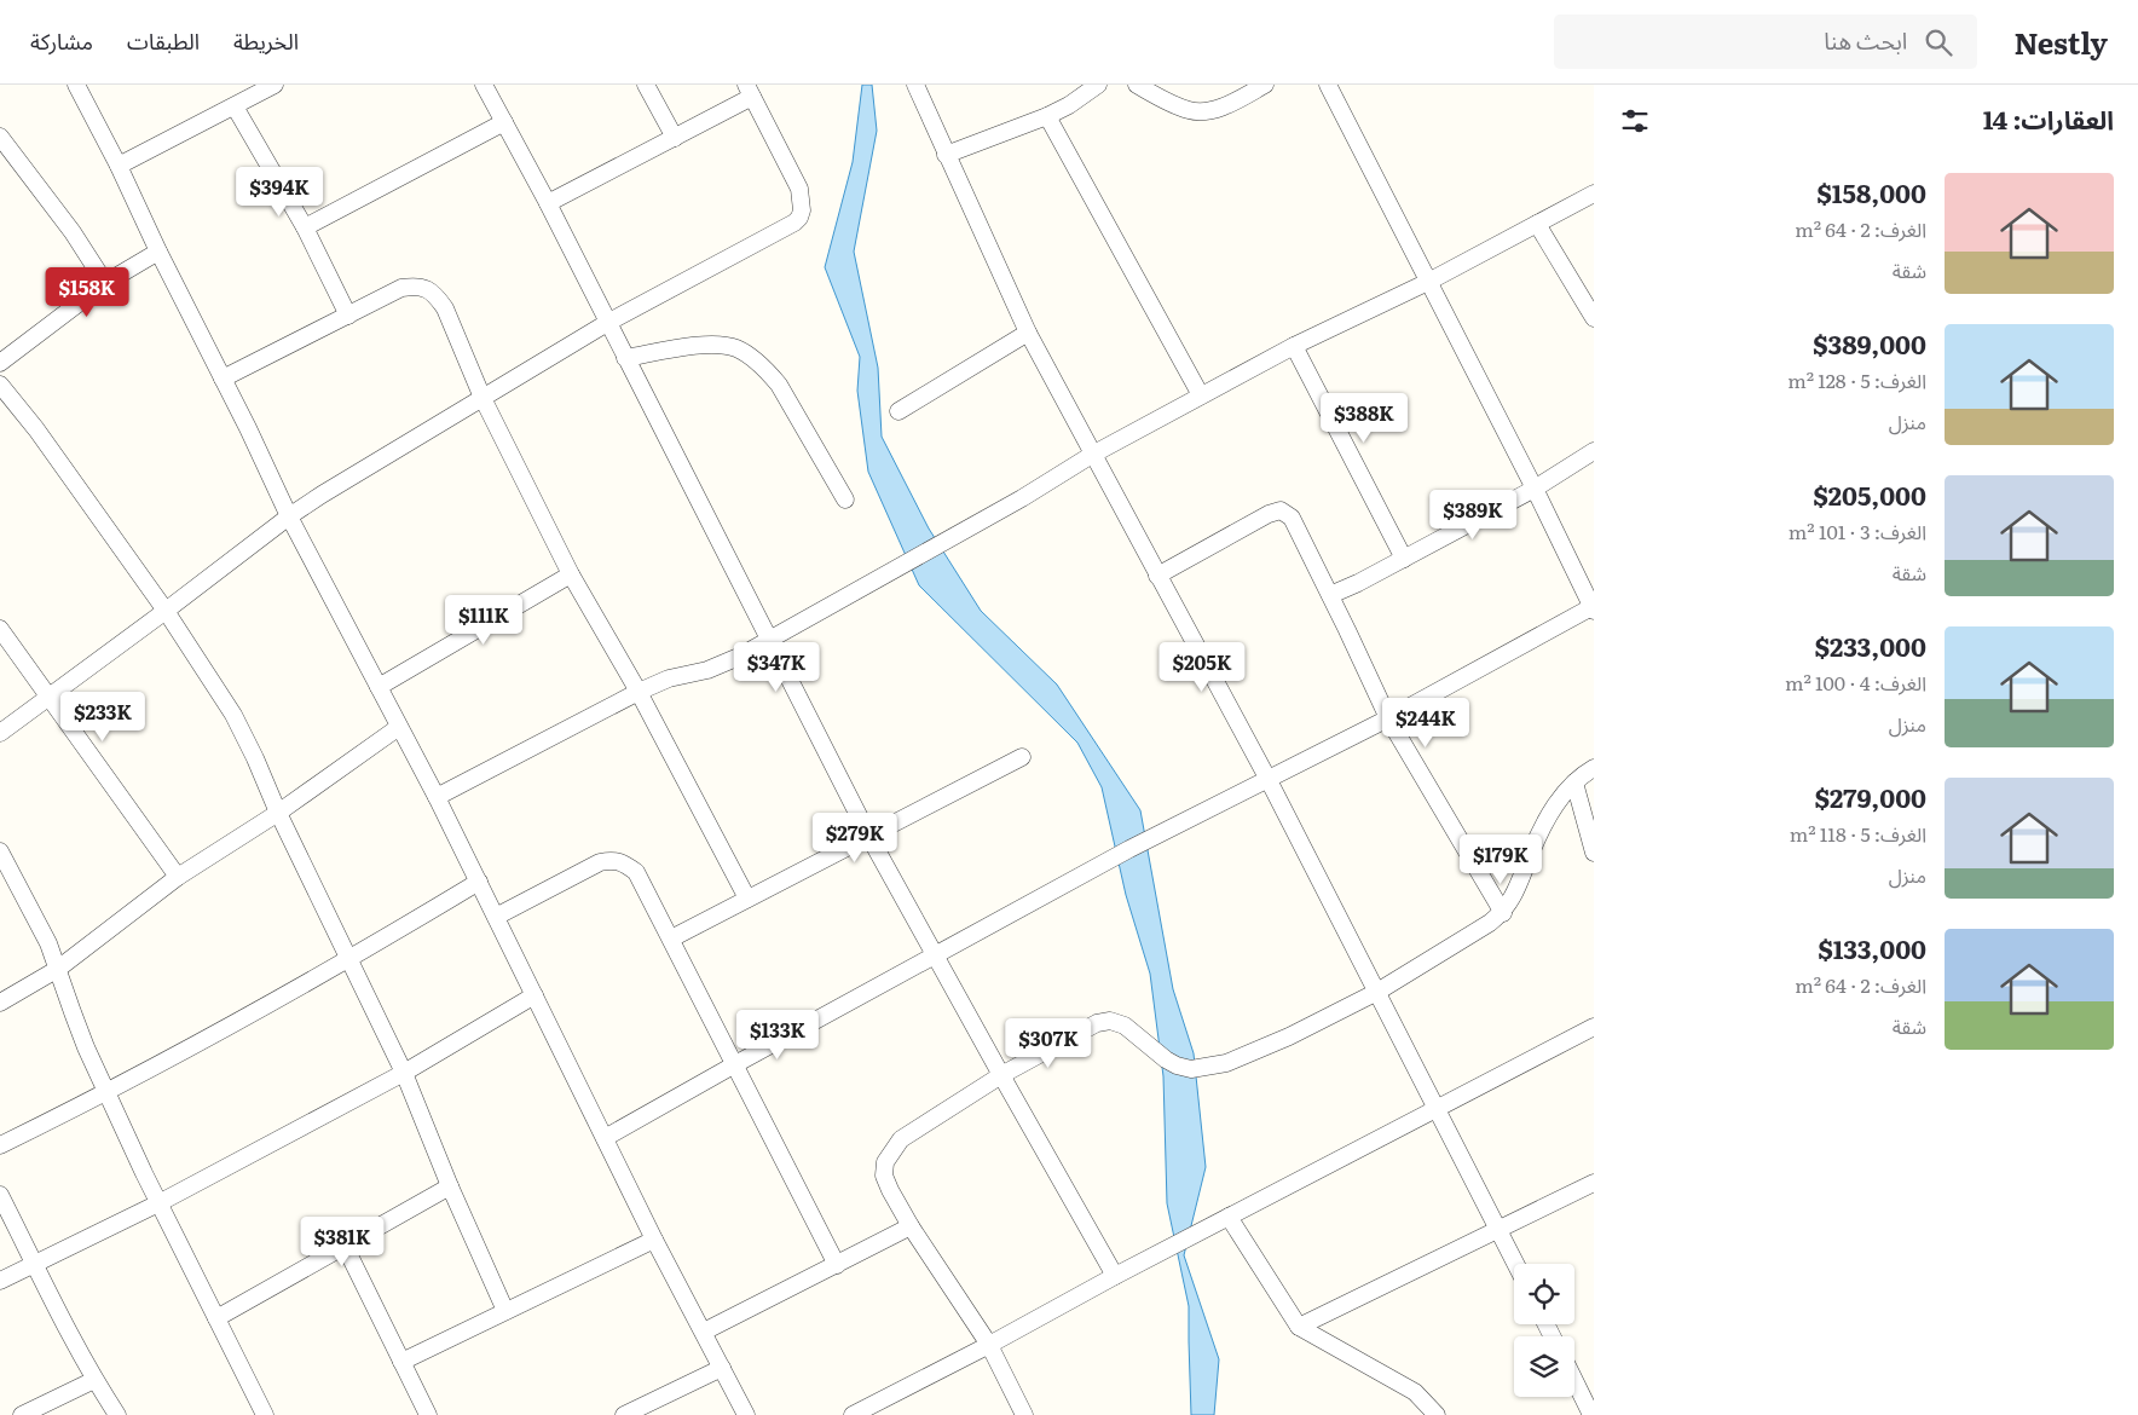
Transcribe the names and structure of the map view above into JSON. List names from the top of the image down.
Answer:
{
  "page": {
    "header": "Nestly",
    "search": "ابحث هنا",
    "nav": ["الخريطة", "الطبقات", "مشاركة"],
    "heading": "العقارات: 14",
    "list": [
      {
        "name": "$158,000",
        "note": "الغرف: 2 · 64 m² · شقة"
      },
      {
        "name": "$389,000",
        "note": "الغرف: 5 · 128 m² · منزل"
      },
      {
        "name": "$205,000",
        "note": "الغرف: 3 · 101 m² · شقة"
      },
      {
        "name": "$233,000",
        "note": "الغرف: 4 · 100 m² · منزل"
      },
      {
        "name": "$279,000",
        "note": "الغرف: 5 · 118 m² · منزل"
      },
      {
        "name": "$133,000",
        "note": "الغرف: 2 · 64 m² · شقة"
      }
    ],
    "price": [
      "$394K",
      "$158K",
      "$388K",
      "$389K",
      "$111K",
      "$347K",
      "$205K",
      "$233K",
      "$244K",
      "$279K",
      "$179K",
      "$133K",
      "$307K",
      "$381K"
    ]
  }
}
